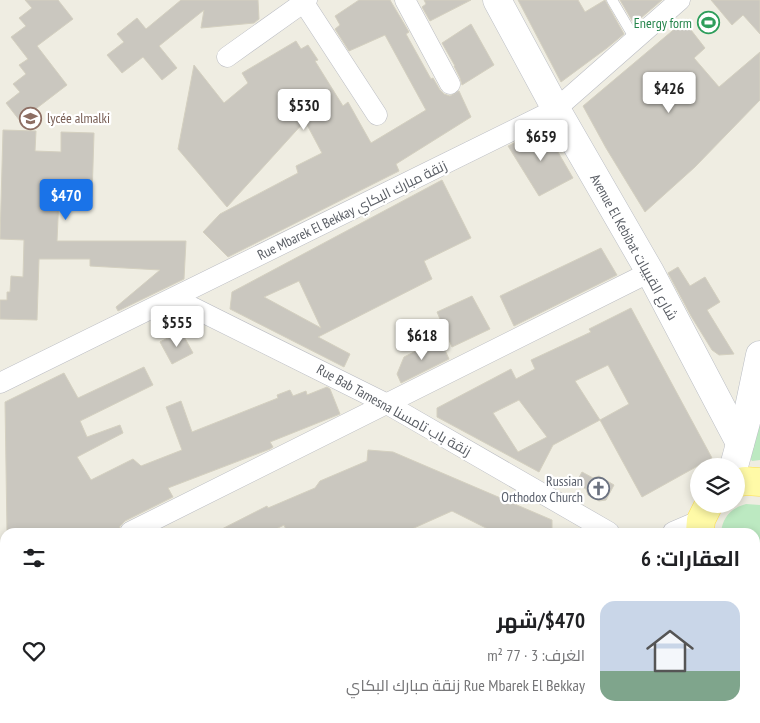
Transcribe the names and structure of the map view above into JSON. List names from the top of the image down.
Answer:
{
  "streets": {
    "street": ["Rue Mbarek El Bekkay زنقة مبارك البكاي", "Avenue El Kebibat شارع القبيبات", "Rue Bab Tamesna زنقة باب تامسنا"]
  },
  "crossings": [
    ["Rue Mbarek El Bekkay زنقة مبارك البكاي", "Avenue El Kebibat شارع القبيبات"],
    ["Rue Mbarek El Bekkay زنقة مبارك البكاي", "Rue Bab Tamesna زنقة باب تامسنا"]
  ],
  "places": {
    "sports": ["Energy form"],
    "school or university": ["lycée almalki"],
    "church": ["Russian Orthodox Church"]
  },
  "page": {
    "price": [
      "$426",
      "$530",
      "$659",
      "$470",
      "$555",
      "$618"
    ],
    "heading": "العقارات: 6",
    "list": [
      {
        "name": "$470/شهر",
        "note": "الغرف: 3 · 77 m² · Rue Mbarek El Bekkay زنقة مبارك البكاي"
      }
    ]
  }
}
